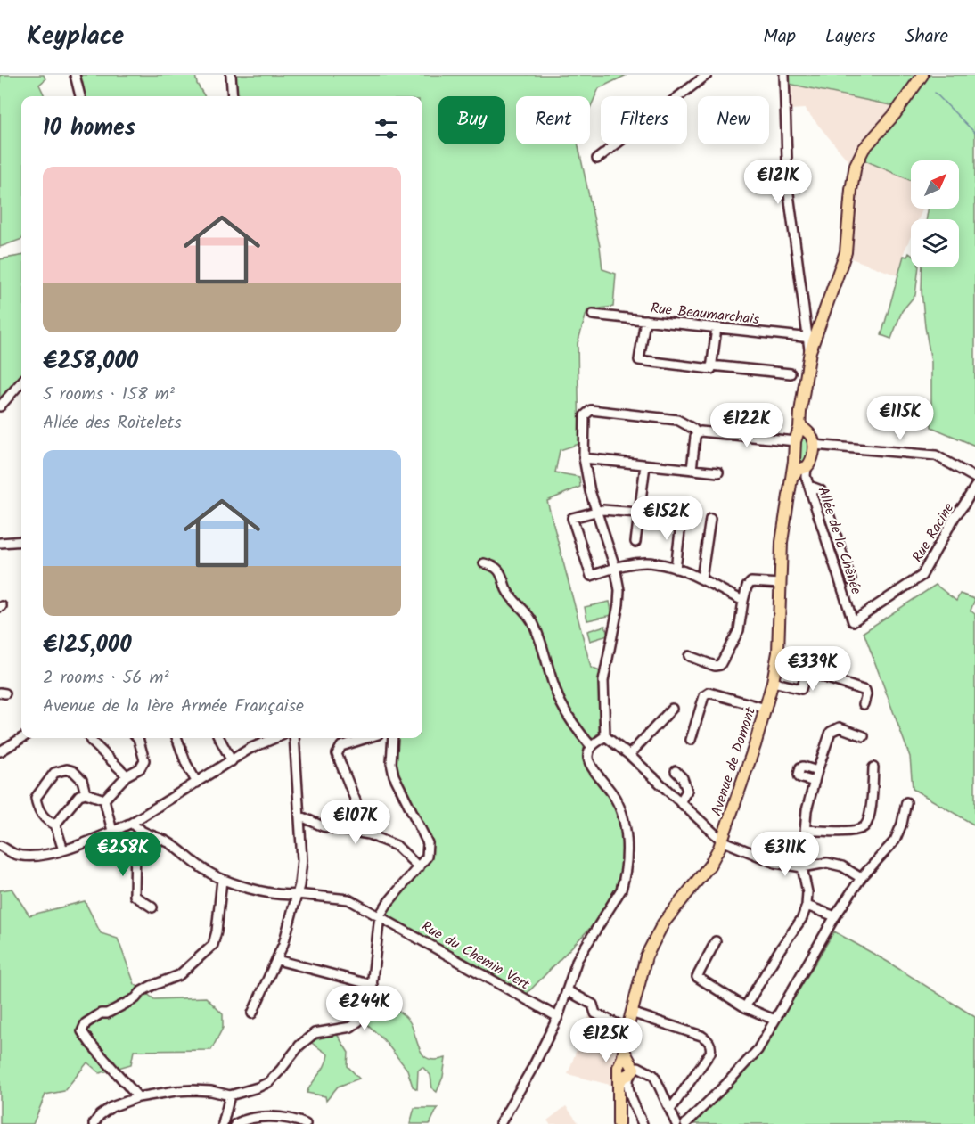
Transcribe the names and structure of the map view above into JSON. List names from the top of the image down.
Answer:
{
  "streets": {
    "main road": ["Avenue de Domont"],
    "street": [
      "Rue Beaumarchais",
      "Rue Racine",
      "Allée de la Chênée",
      "Rue du Chemin Vert"
    ]
  },
  "crossings": [
    ["Rue Racine", "Allée de la Chênée"],
    ["Allée de la Chênée", "Avenue de Domont"]
  ],
  "north": "top right",
  "page": {
    "header": "Keyplace",
    "nav": ["Map", "Layers", "Share"],
    "chip": [
      "Buy",
      "Rent",
      "Filters",
      "New"
    ],
    "heading": "10 homes",
    "price": [
      "€121K",
      "€115K",
      "€122K",
      "€152K",
      "€339K",
      "€107K",
      "€258K",
      "€311K",
      "€244K",
      "€125K"
    ],
    "list": [
      {
        "name": "€258,000",
        "note": "5 rooms · 158 m² · Allée des Roitelets"
      },
      {
        "name": "€125,000",
        "note": "2 rooms · 56 m² · Avenue de la 1ère Armée Française"
      }
    ]
  }
}
